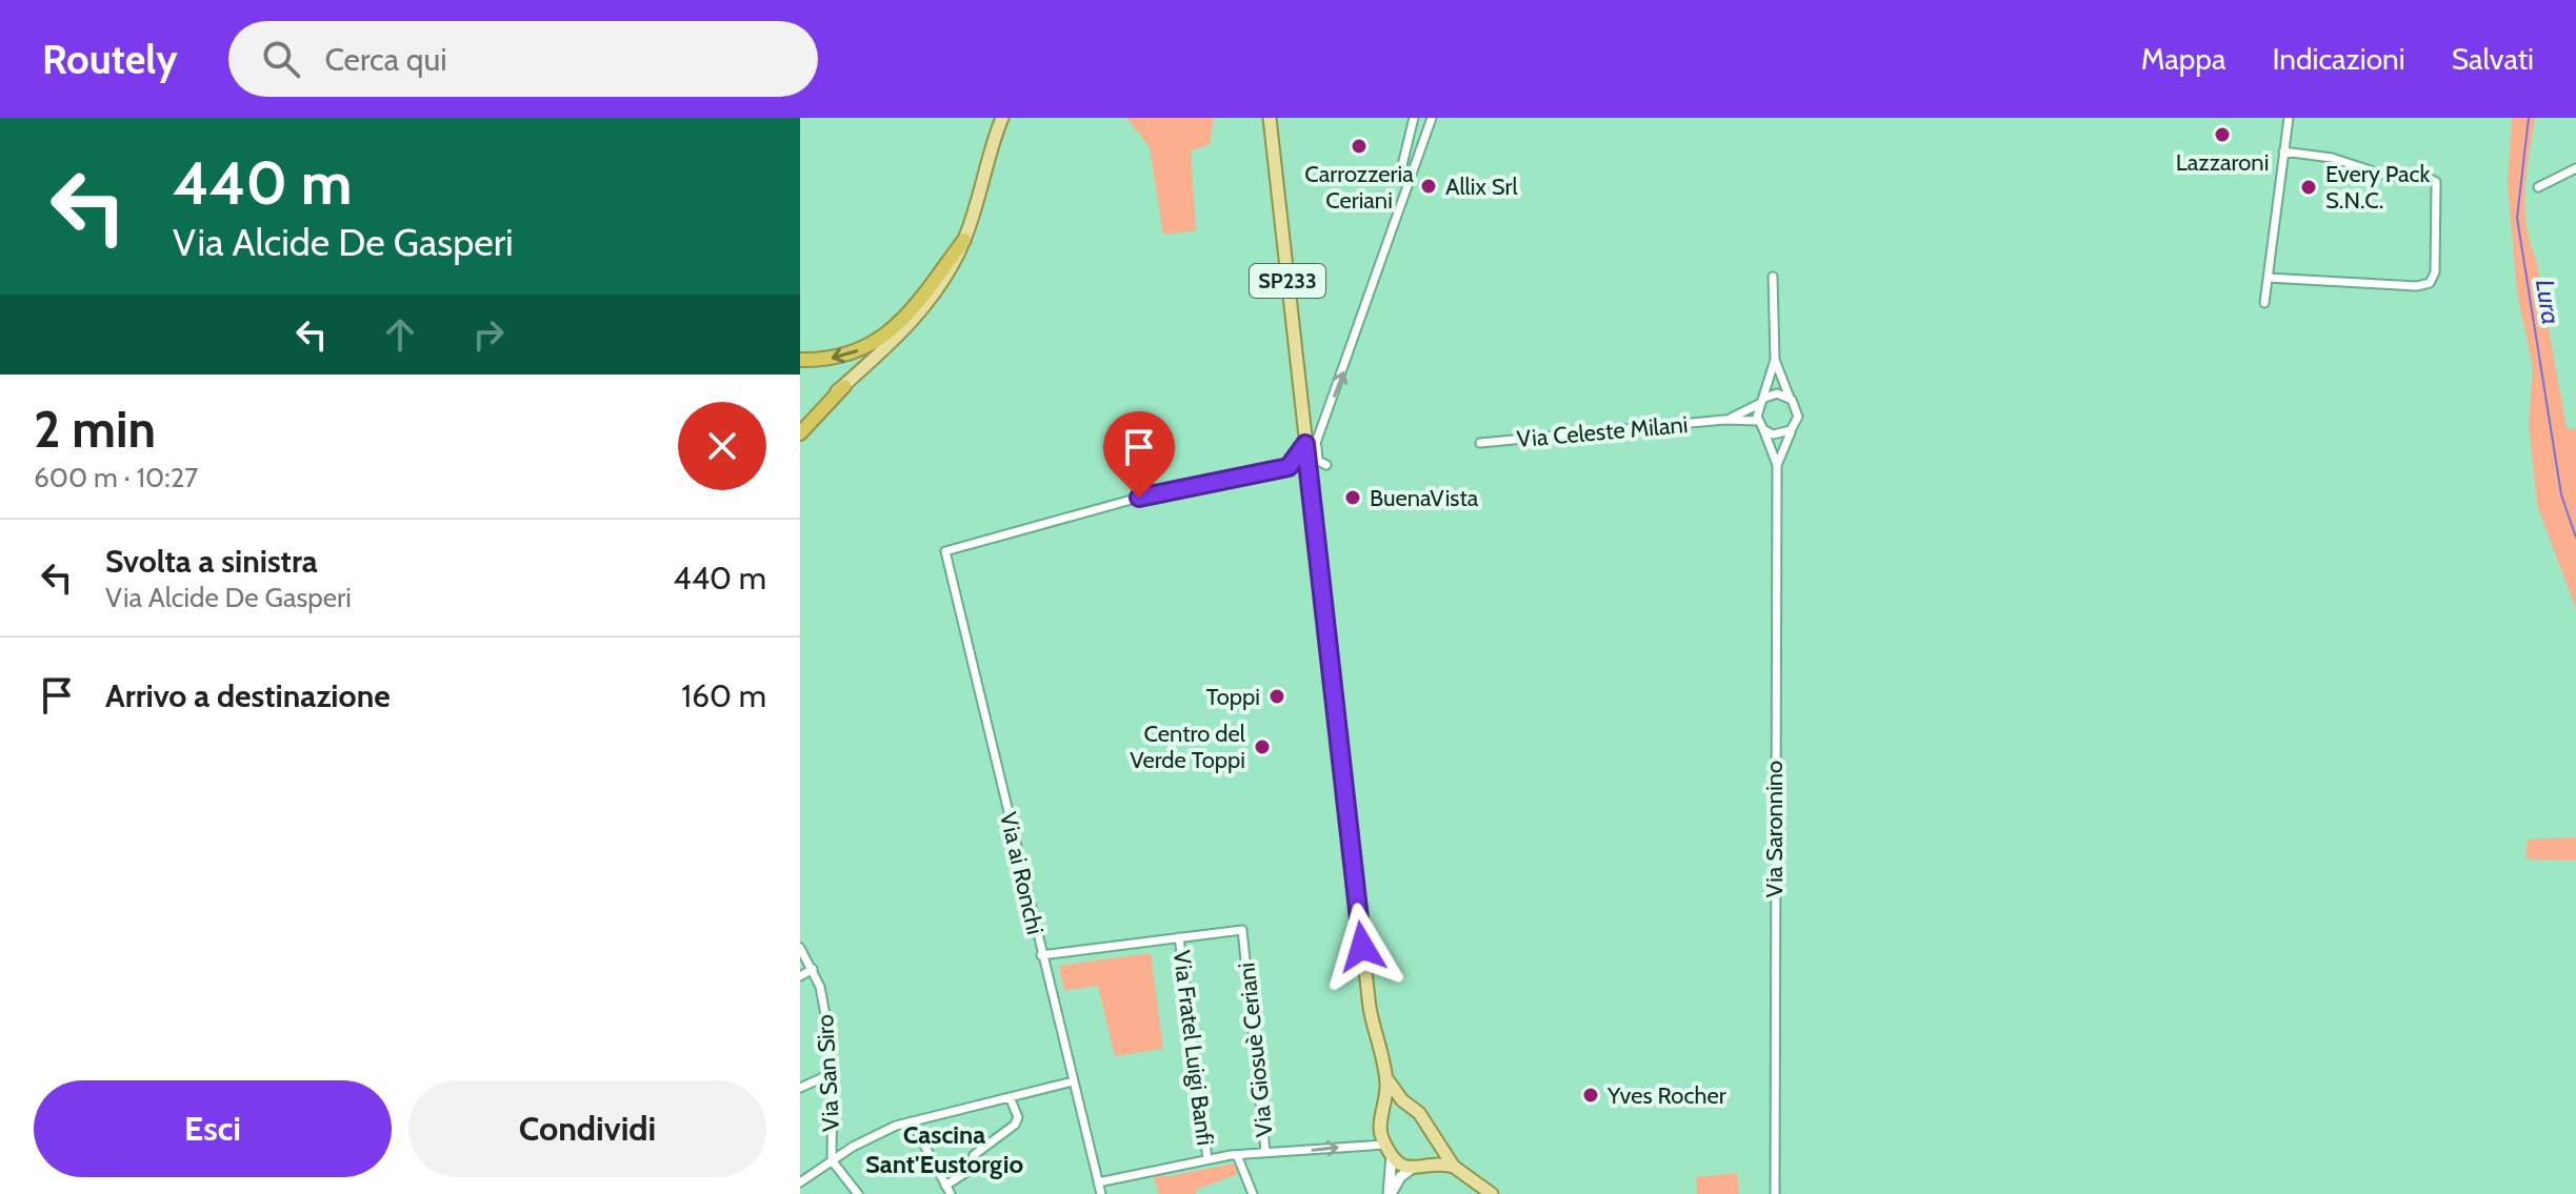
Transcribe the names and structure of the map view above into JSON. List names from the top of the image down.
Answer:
{
  "streets": {
    "main road": ["SP233"],
    "street": [
      "Via Celeste Milani",
      "Via Saronnino",
      "Via ai Ronchi",
      "Via Fratel Luigi Banfi",
      "Via Giosuè Ceriani",
      "Via San Siro"
    ]
  },
  "crossings": [
    ["SP233", "Via ai Ronchi"],
    ["Via ai Ronchi", "Via Giosuè Ceriani"],
    ["Via Fratel Luigi Banfi", "Via Giosuè Ceriani"]
  ],
  "districts": ["Cascina Sant'Eustorgio"],
  "water": ["Lura"],
  "places": [
    "Lazzaroni",
    "Carrozzeria Ceriani",
    "Allix Srl",
    "Every Pack S.N.C.",
    "BuenaVista",
    "Toppi",
    "Centro del Verde Toppi",
    "Yves Rocher"
  ],
  "page": {
    "header": "Routely",
    "search": "Cerca qui",
    "nav": ["Mappa", "Indicazioni", "Salvati"],
    "turn": ["440 m", "Via Alcide De Gasperi"],
    "heading": ["2 min", "600 m · 10:27"],
    "list": [
      {
        "name": "Svolta a sinistra",
        "note": "Via Alcide De Gasperi",
        "value": "440 m"
      },
      {
        "name": "Arrivo a destinazione",
        "value": "160 m"
      }
    ],
    "buttons": ["Esci", "Condividi"]
  }
}
